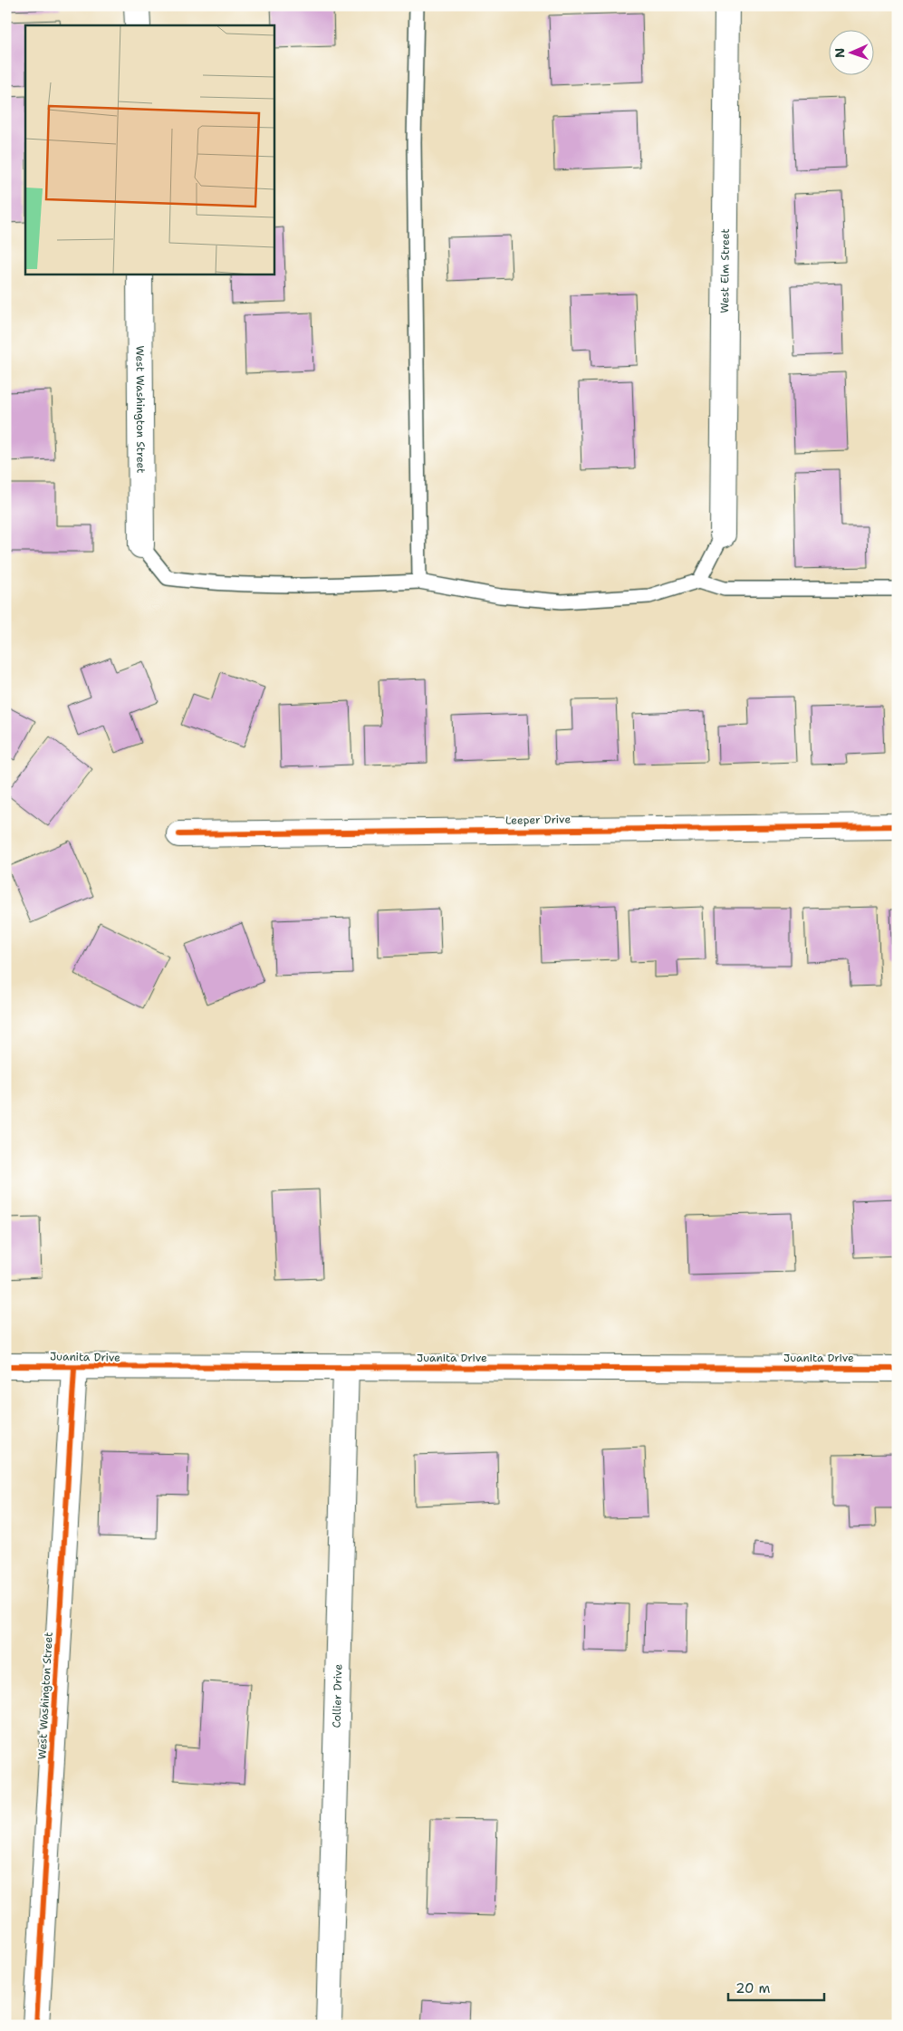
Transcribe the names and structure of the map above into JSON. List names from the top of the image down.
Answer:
{
  "streets": {
    "street": [
      "West Elm Street",
      "West Washington Street",
      "Leeper Drive",
      "Juanita Drive",
      "Collier Drive"
    ]
  },
  "crossings": [
    ["West Washington Street", "Juanita Drive"],
    ["Juanita Drive", "Collier Drive"]
  ],
  "scale_bar": "20 m",
  "north": "left"
}
